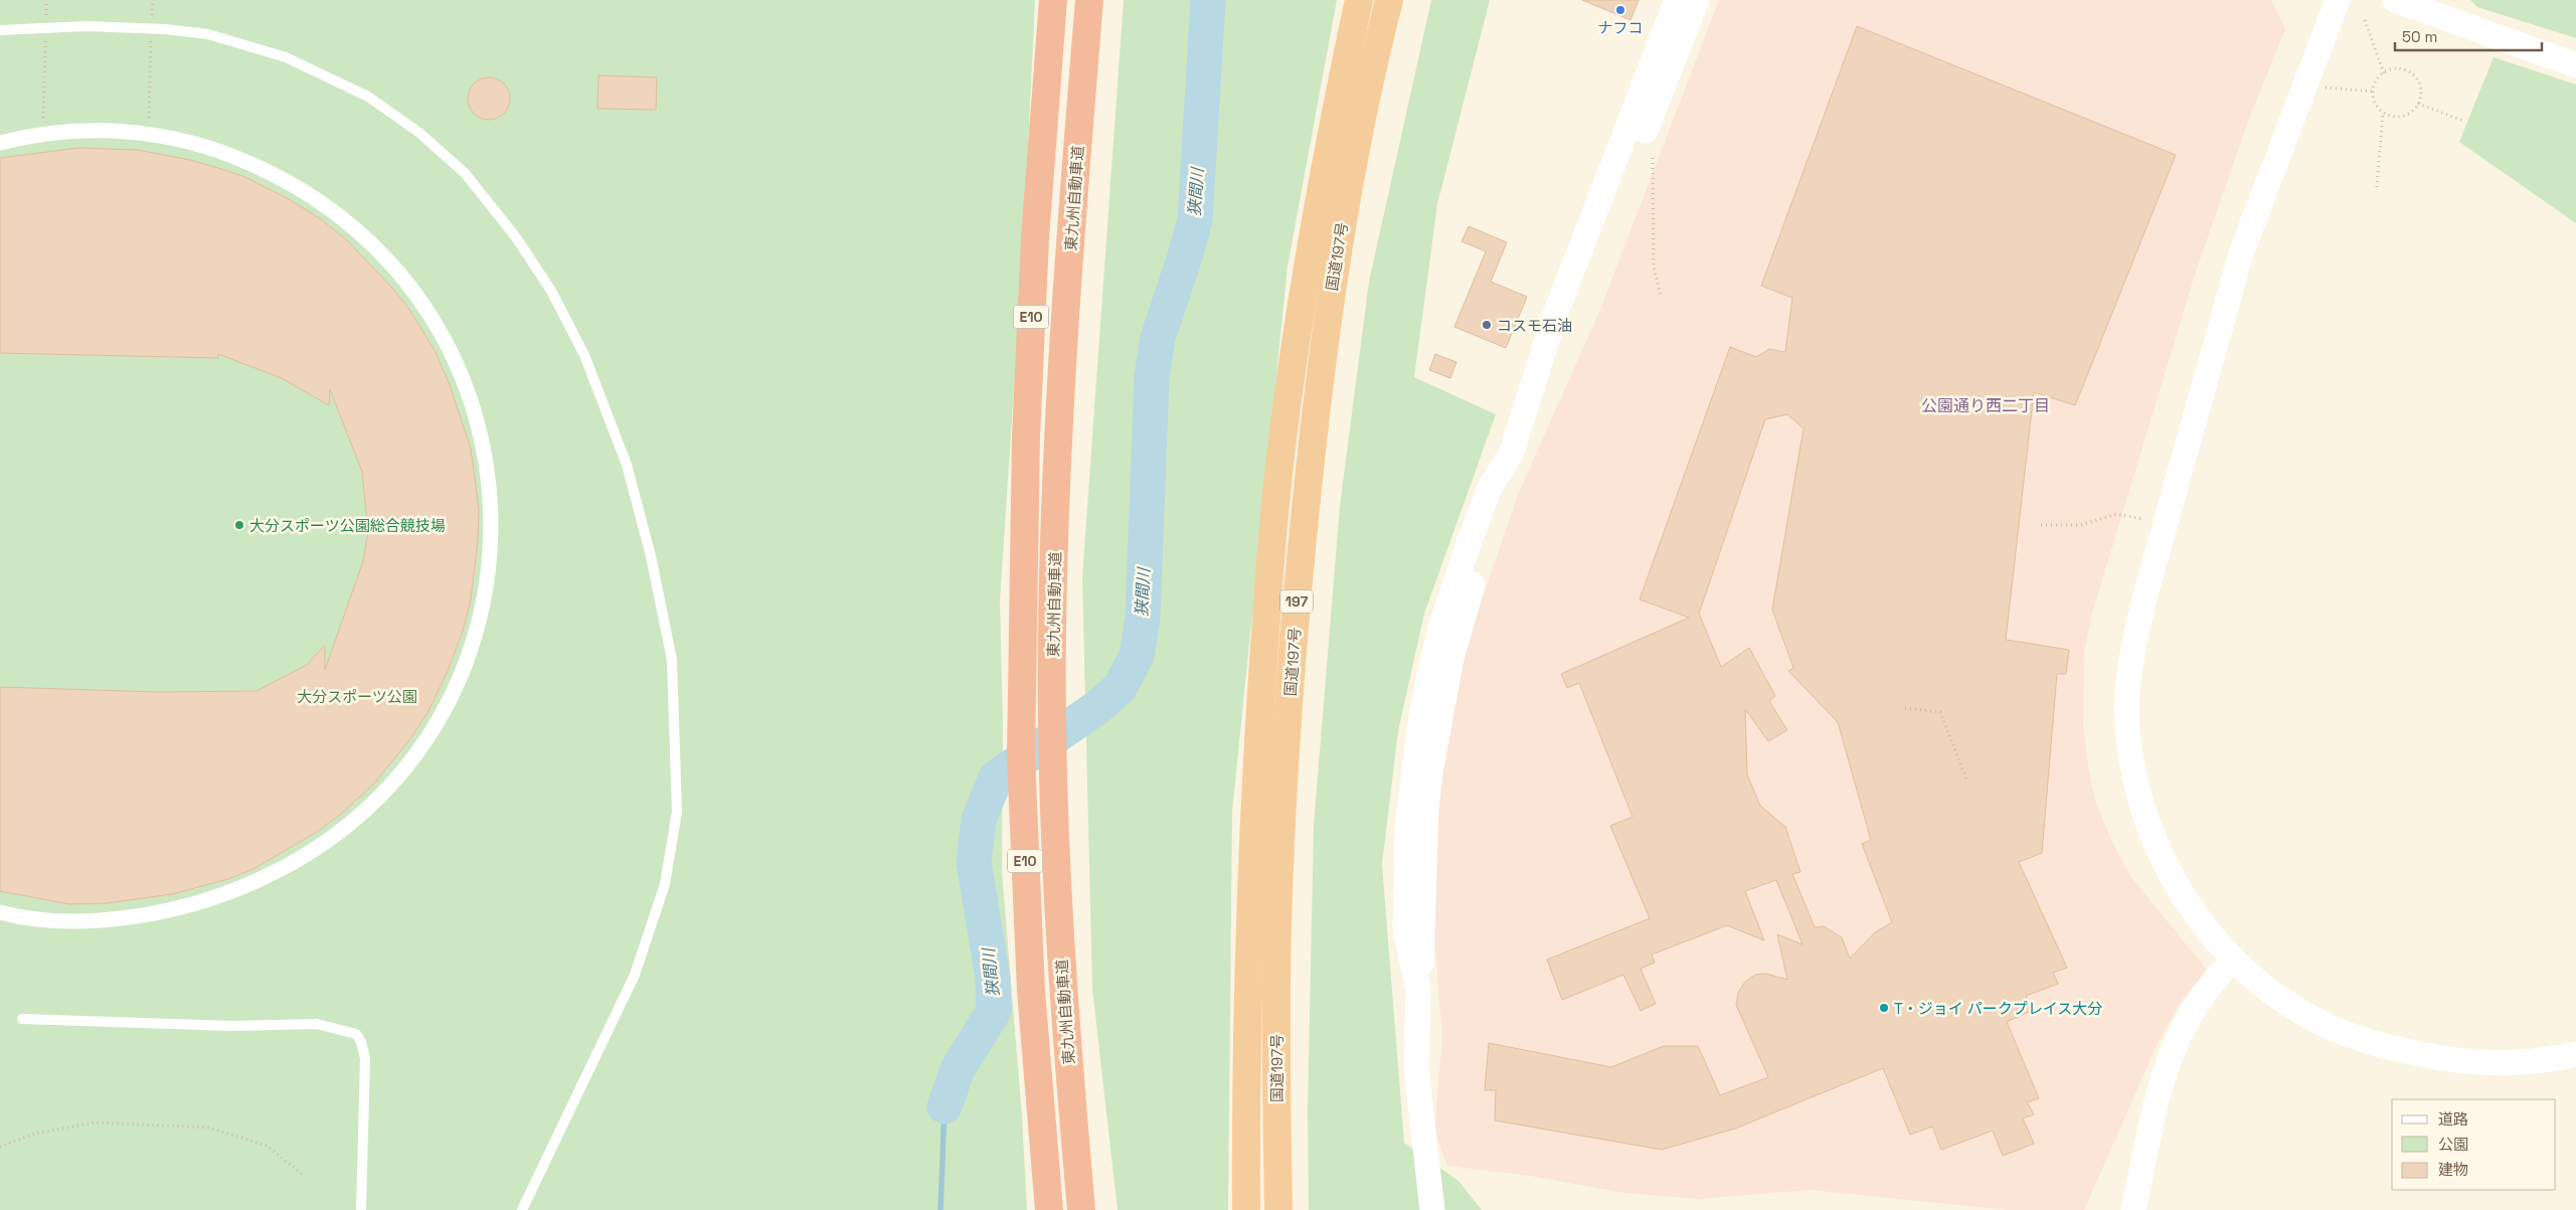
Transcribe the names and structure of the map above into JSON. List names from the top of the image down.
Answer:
{
  "streets": {
    "highway": [
      "東九州自動車道",
      "国道197号",
      "E10",
      "197"
    ]
  },
  "districts": ["公園通り西二丁目"],
  "water": ["狭間川"],
  "parks": ["大分スポーツ公園"],
  "places": [
    "ナフコ",
    "コスモ石油",
    "大分スポーツ公園総合競技場",
    "T・ジョイ パークプレイス大分"
  ],
  "legend": ["道路", "公園", "建物"],
  "scale_bar": "50 m"
}
